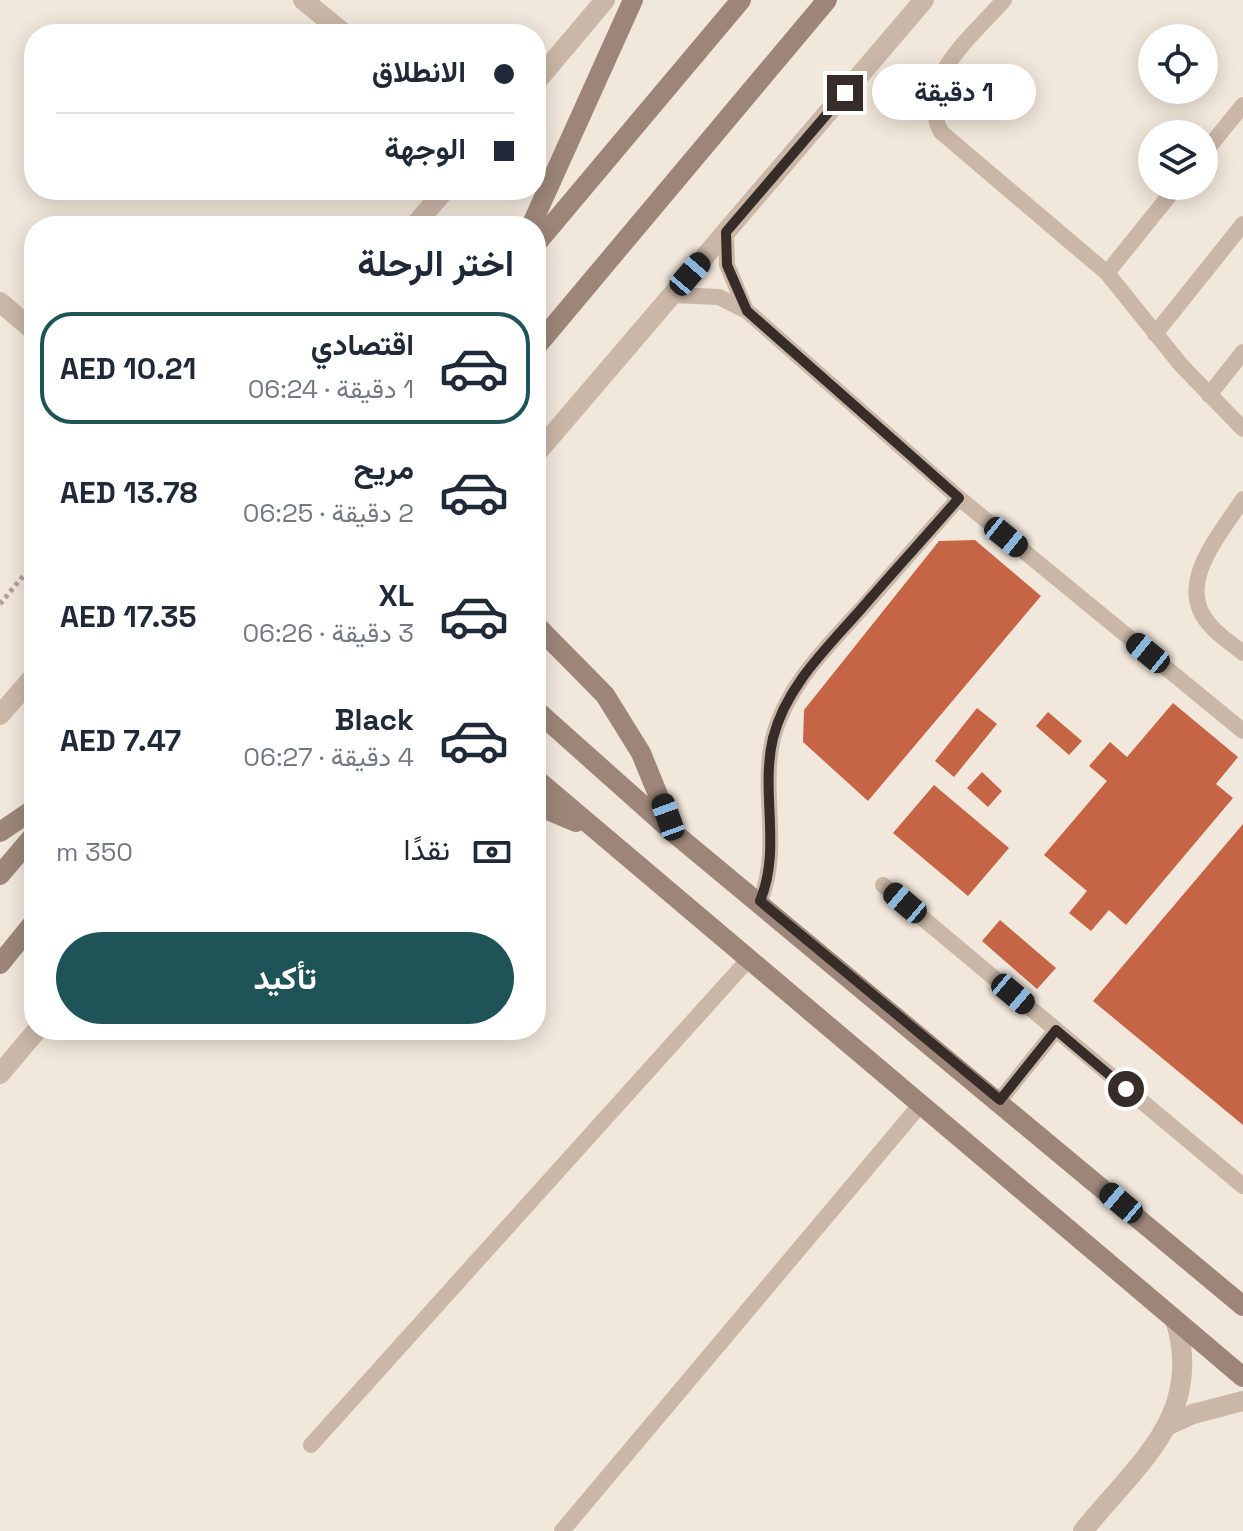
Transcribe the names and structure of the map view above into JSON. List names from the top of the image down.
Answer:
{
  "page": {
    "banner": ["الانطلاق", "الوجهة"],
    "bubble": "1 دقيقة",
    "heading": "اختر الرحلة",
    "list": [
      {
        "name": "اقتصادي",
        "note": "1 دقيقة · 06:24",
        "value": "AED 10.21"
      },
      {
        "name": "مريح",
        "note": "2 دقيقة · 06:25",
        "value": "AED 13.78"
      },
      {
        "name": "XL",
        "note": "3 دقيقة · 06:26",
        "value": "AED 17.35"
      },
      {
        "name": "Black",
        "note": "4 دقيقة · 06:27",
        "value": "AED 7.47"
      }
    ],
    "pay": ["نقدًا", "350 m"],
    "buttons": "تأكيد"
  }
}
